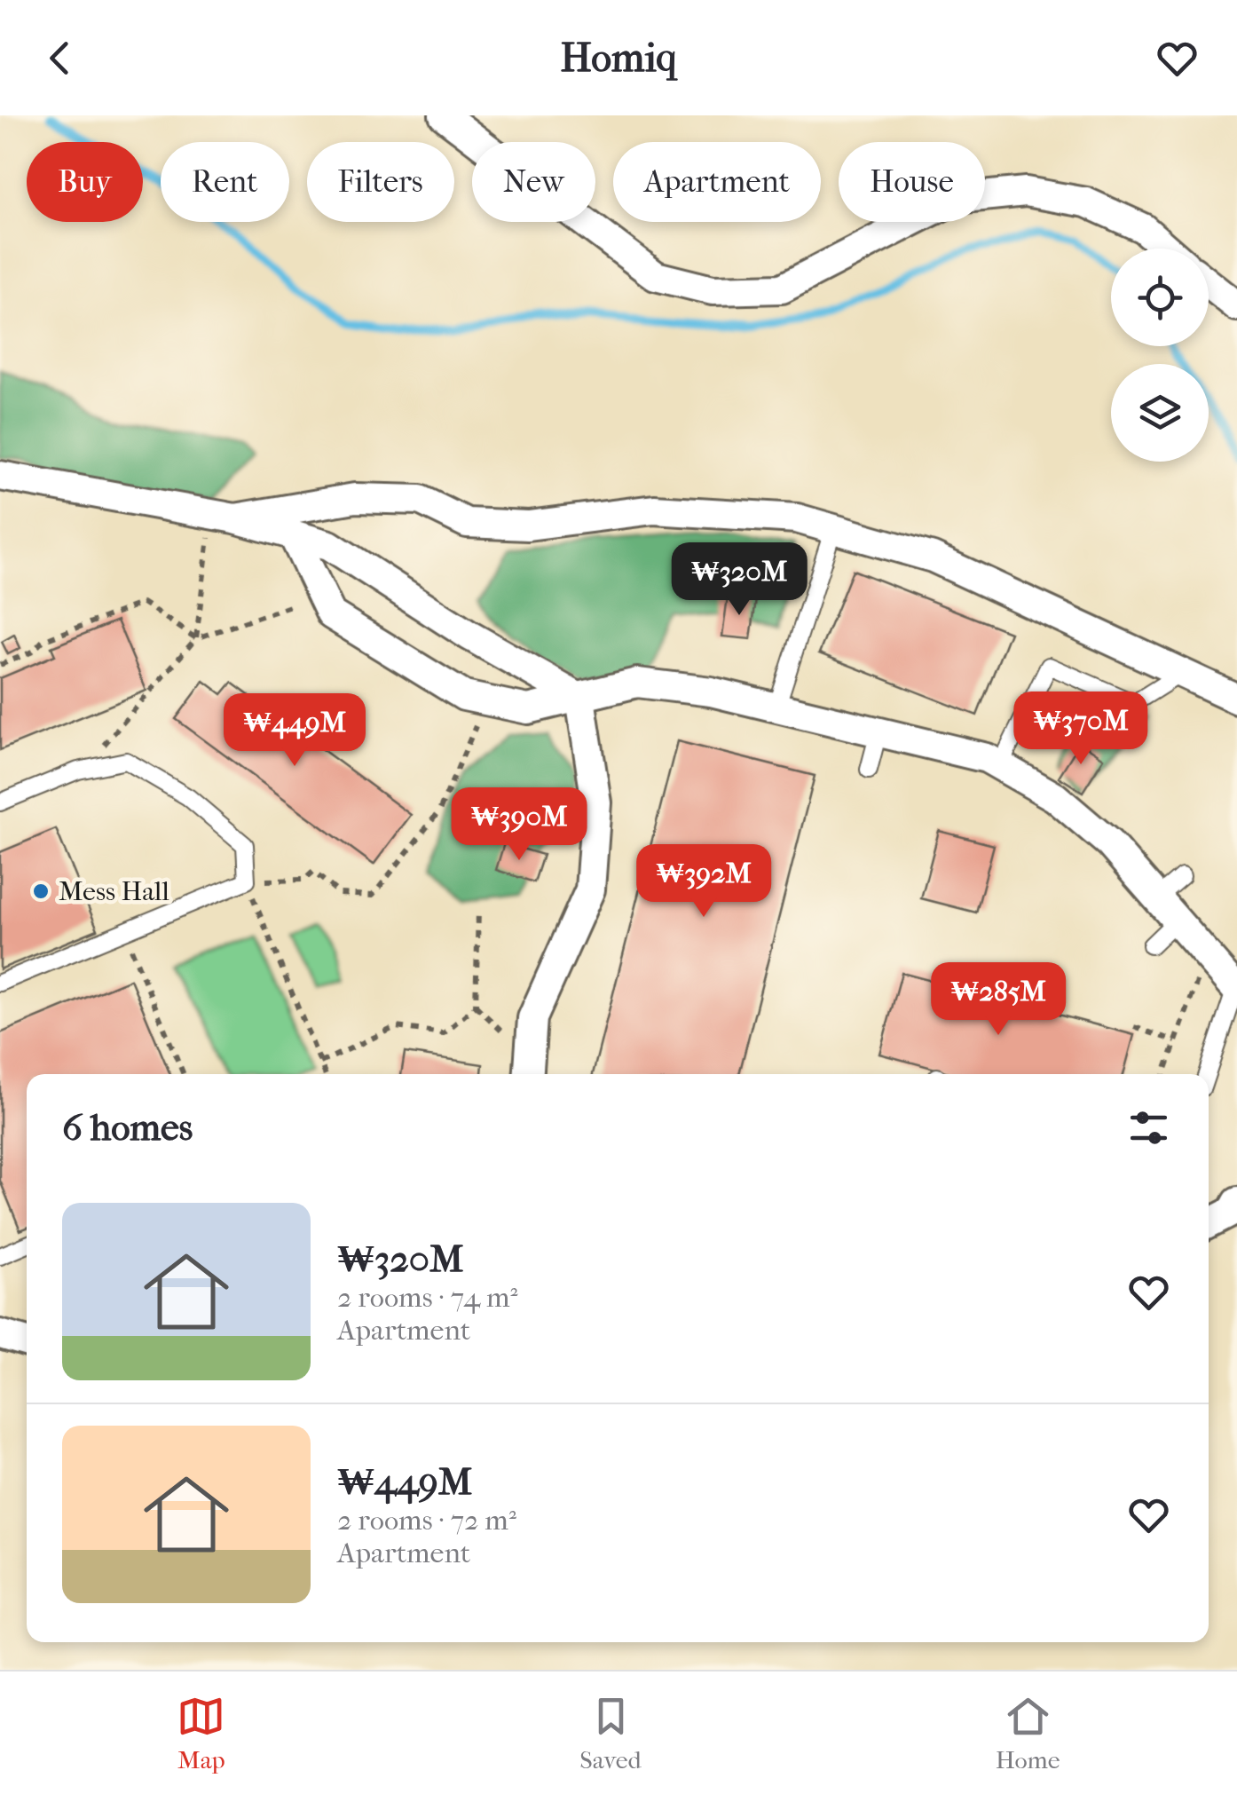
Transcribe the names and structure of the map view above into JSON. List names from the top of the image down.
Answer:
{
  "places": ["Mess Hall"],
  "page": {
    "header": "Homiq",
    "chip": [
      "Buy",
      "Rent",
      "Filters",
      "New",
      "Apartment",
      "House"
    ],
    "price": [
      "₩320M",
      "₩370M",
      "₩449M",
      "₩390M",
      "₩392M",
      "₩285M"
    ],
    "heading": "6 homes",
    "list": [
      {
        "name": "₩320M",
        "note": "2 rooms · 74 m² · Apartment"
      },
      {
        "name": "₩449M",
        "note": "2 rooms · 72 m² · Apartment"
      }
    ],
    "tabs": ["Map", "Saved", "Home"]
  }
}
